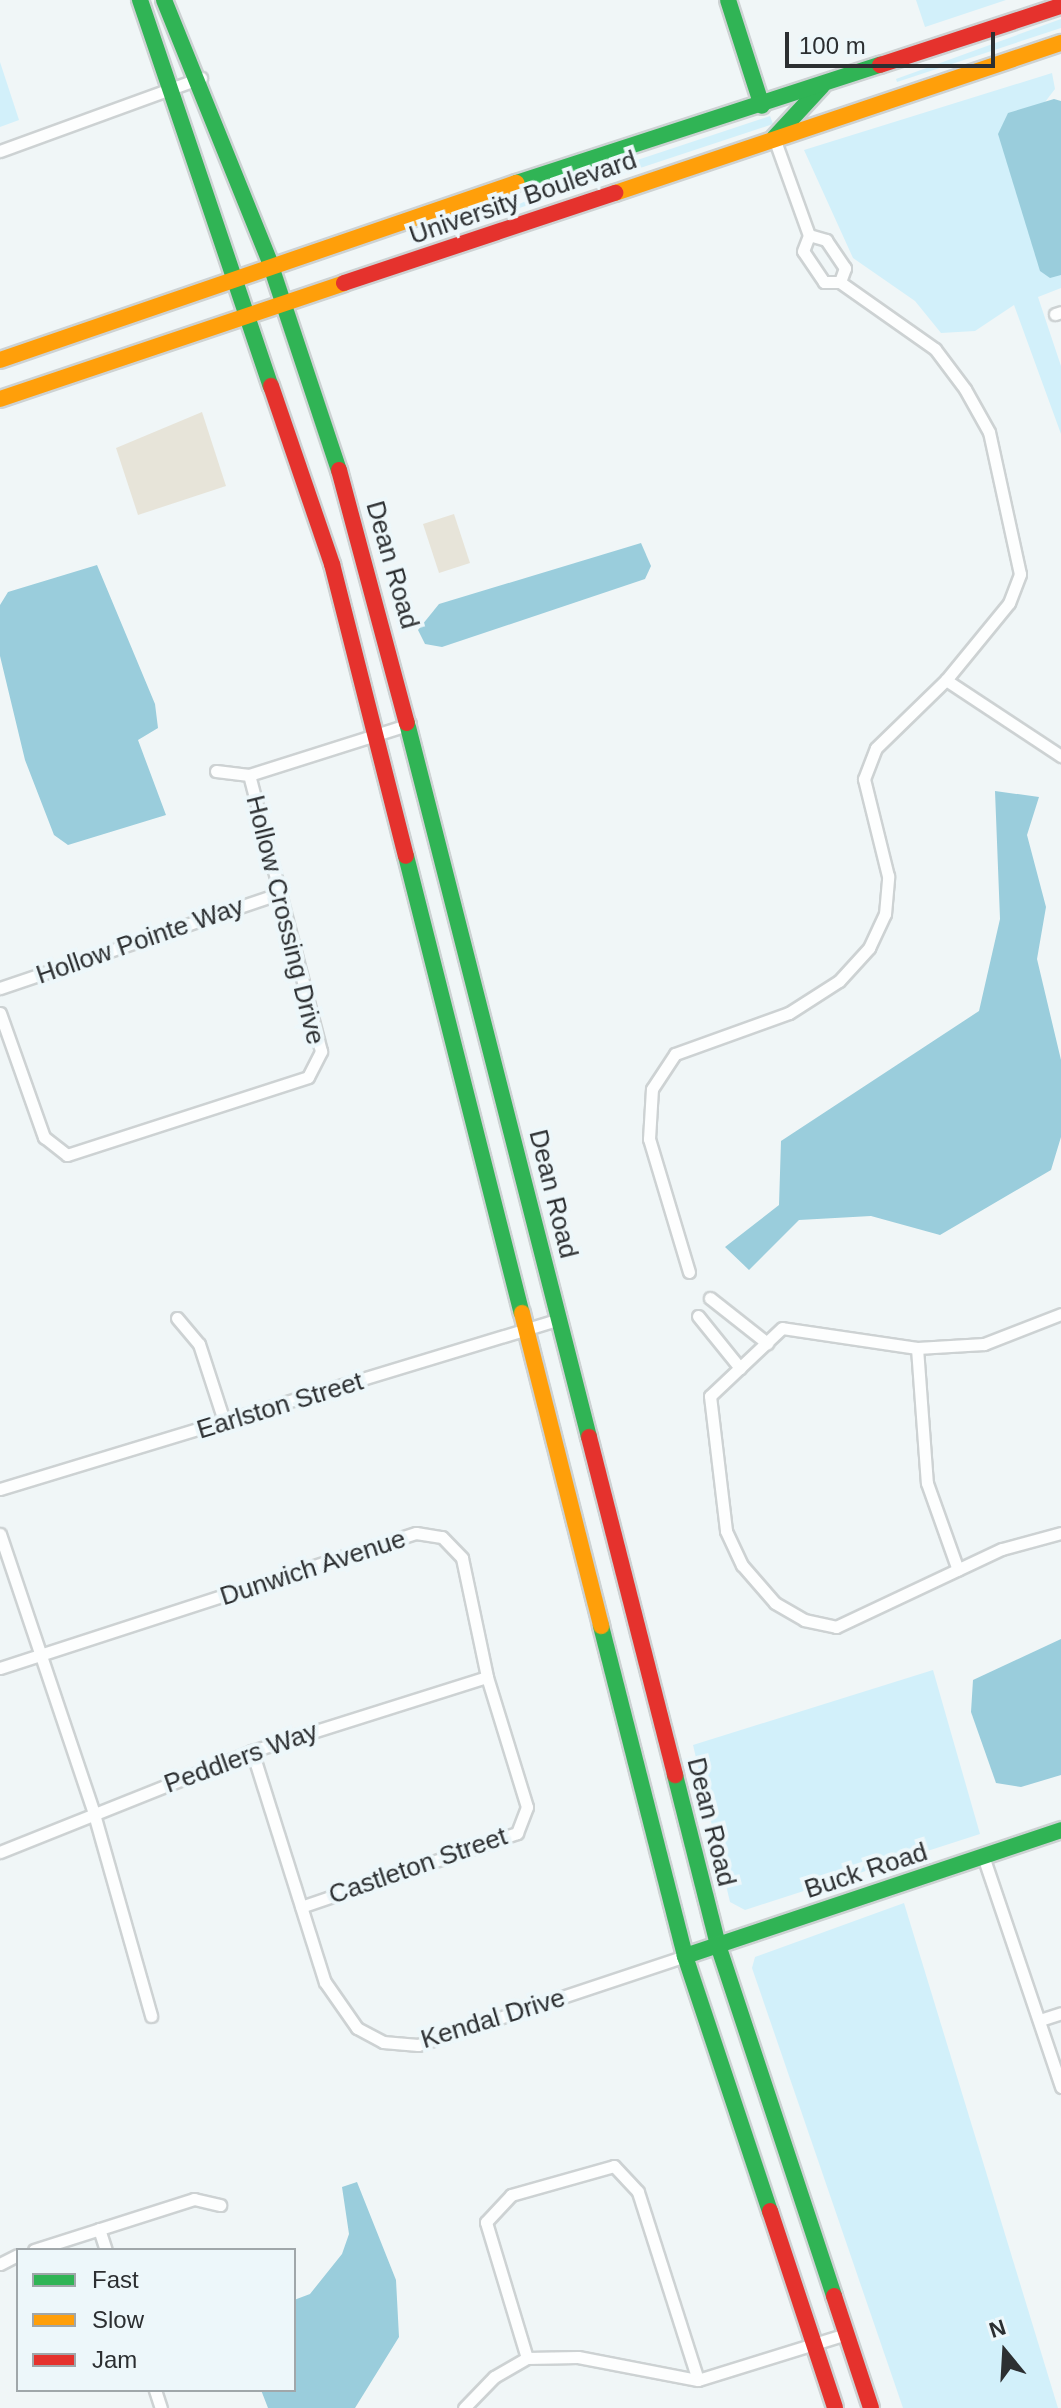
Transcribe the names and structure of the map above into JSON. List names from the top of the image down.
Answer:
{
  "streets": {
    "main road": ["University Boulevard", "Dean Road", "Buck Road"],
    "street": [
      "Hollow Crossing Drive",
      "Hollow Pointe Way",
      "Earlston Street",
      "Dunwich Avenue",
      "Peddlers Way",
      "Castleton Street",
      "Kendal Drive"
    ]
  },
  "crossings": [
    ["University Boulevard", "Dean Road"],
    ["Dean Road", "Earlston Street"],
    ["Dean Road", "Buck Road"],
    ["Hollow Crossing Drive", "Hollow Pointe Way"],
    ["Dunwich Avenue", "Peddlers Way"],
    ["Dunwich Avenue", "Castleton Street"],
    ["Peddlers Way", "Castleton Street"],
    ["Peddlers Way", "Kendal Drive"],
    ["Castleton Street", "Kendal Drive"],
    ["Buck Road", "Kendal Drive"]
  ],
  "legend": ["Fast", "Slow", "Jam"],
  "scale_bar": "100 m",
  "north": "top"
}
